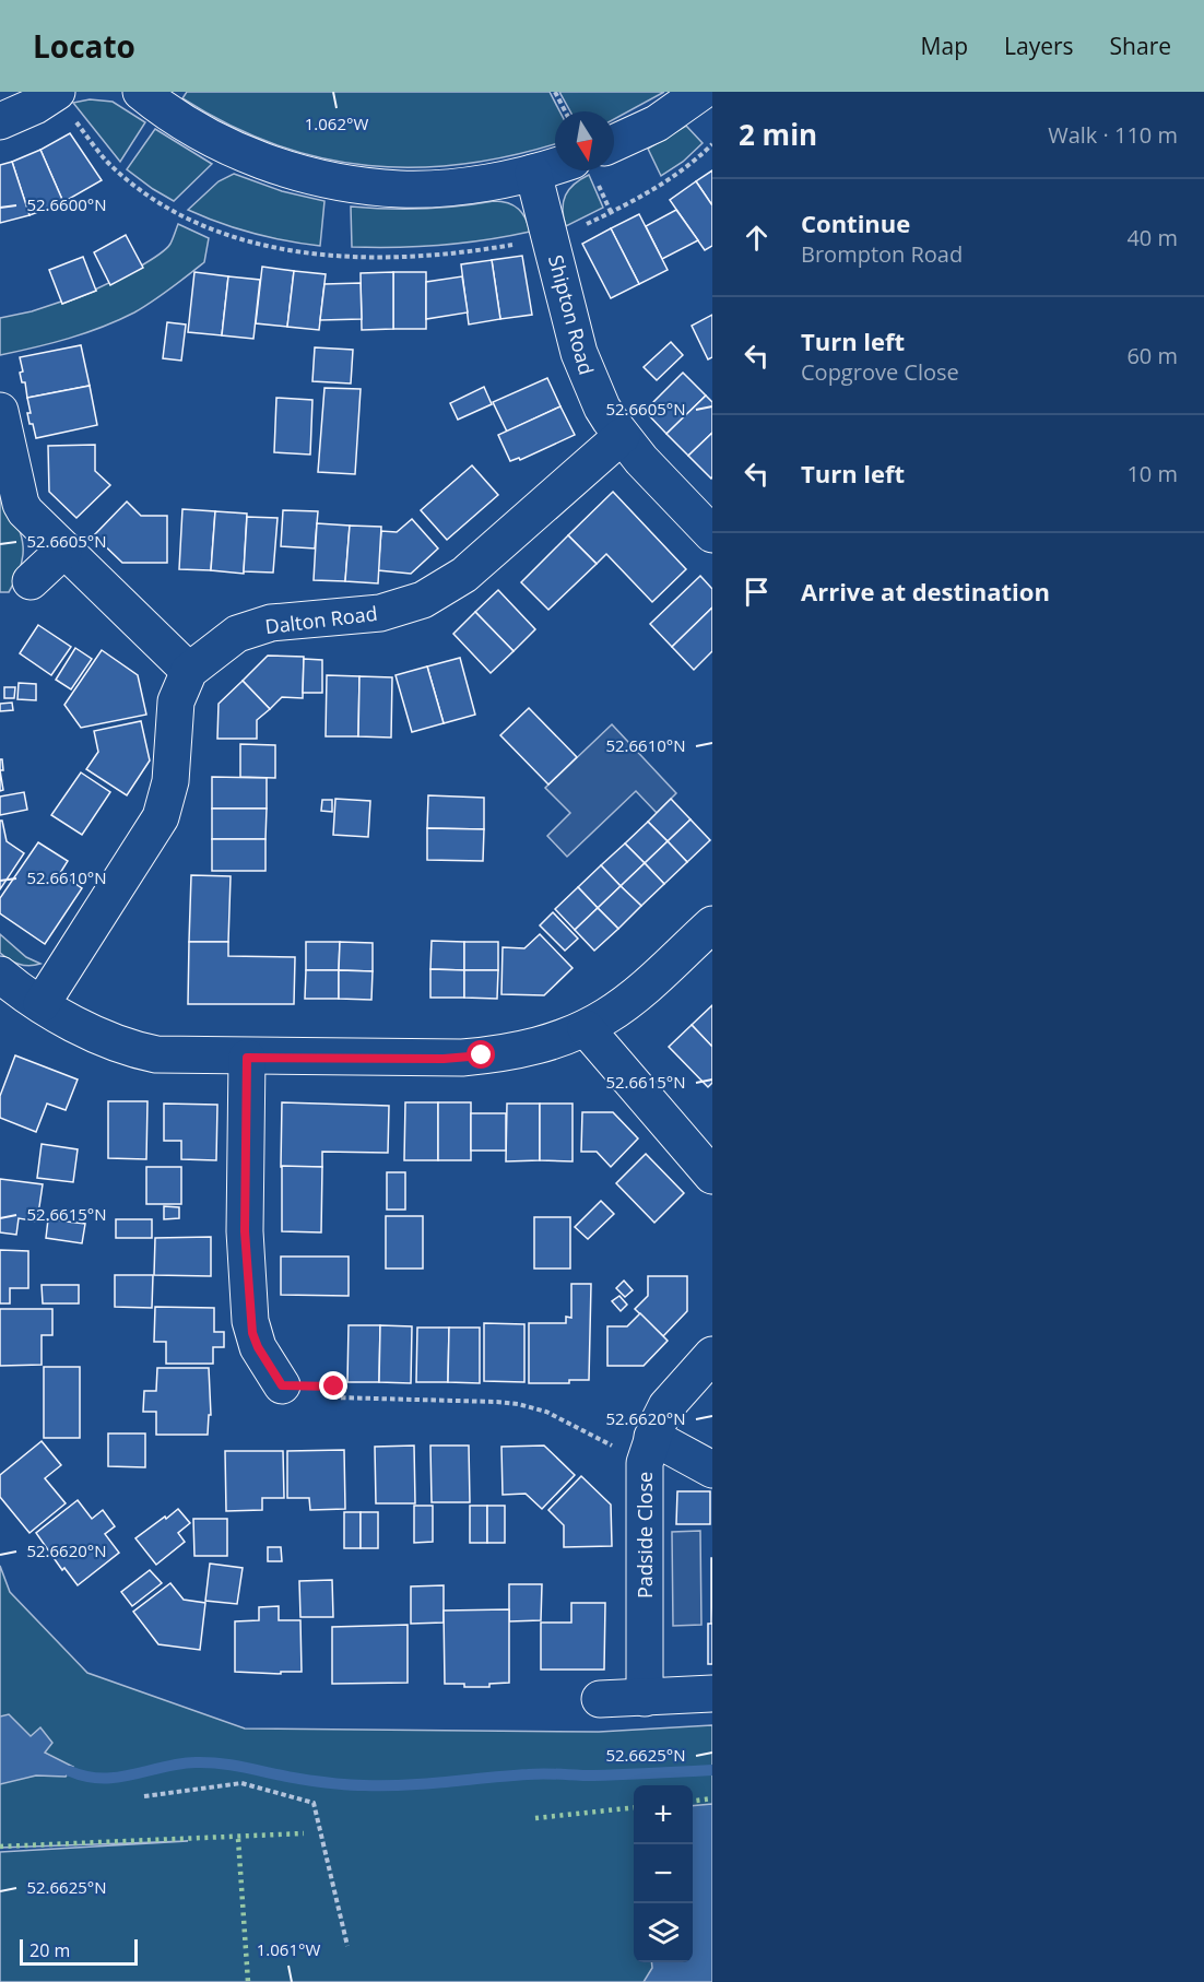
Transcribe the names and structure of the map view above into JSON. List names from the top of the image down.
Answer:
{
  "streets": {
    "street": ["Shipton Road", "Dalton Road", "Padside Close"]
  },
  "crossings": [
    ["Shipton Road", "Dalton Road"]
  ],
  "scale_bar": "20 m",
  "north": "bottom",
  "page": {
    "header": "Locato",
    "nav": ["Map", "Layers", "Share"],
    "heading": ["2 min", "Walk · 110 m"],
    "list": [
      ["Continue", "Brompton Road", "40 m"],
      ["Turn left", "Copgrove Close", "60 m"],
      ["Turn left", "10 m"],
      "Arrive at destination"
    ],
    "map_buttons": ["+", "−"],
    "scale": "20 m"
  },
  "coordinates": [
    "1.062°W",
    "52.6600°N",
    "52.6605°N",
    "52.6610°N",
    "52.6615°N",
    "52.6620°N",
    "52.6625°N",
    "1.061°W"
  ]
}
